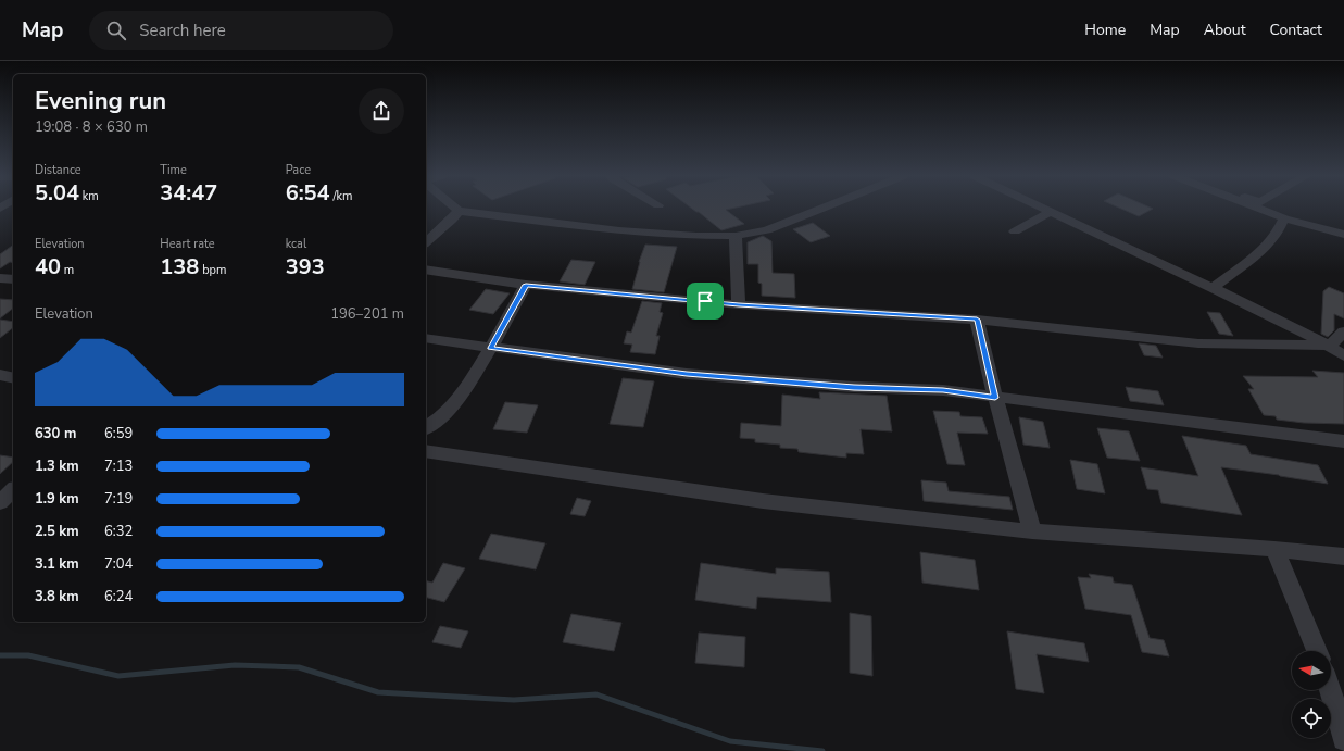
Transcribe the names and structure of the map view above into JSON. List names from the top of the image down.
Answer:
{
  "north": "left",
  "page": {
    "header": "Map",
    "search": "Search here",
    "nav": [
      "Home",
      "Map",
      "About",
      "Contact"
    ],
    "heading": ["Evening run", "19:08 · 8 × 630 m"],
    "stats": [
      ["Distance", "5.04 km"],
      ["Time", "34:47"],
      ["Pace", "6:54 /km"],
      ["Elevation", "40 m"],
      ["Heart rate", "138 bpm"],
      ["kcal", "393"]
    ],
    "chart": ["Elevation", "196–201 m"],
    "list": [
      {
        "name": "630 m",
        "note": "6:59"
      },
      {
        "name": "1.3 km",
        "note": "7:13"
      },
      {
        "name": "1.9 km",
        "note": "7:19"
      },
      {
        "name": "2.5 km",
        "note": "6:32"
      },
      {
        "name": "3.1 km",
        "note": "7:04"
      },
      {
        "name": "3.8 km",
        "note": "6:24"
      }
    ]
  }
}
